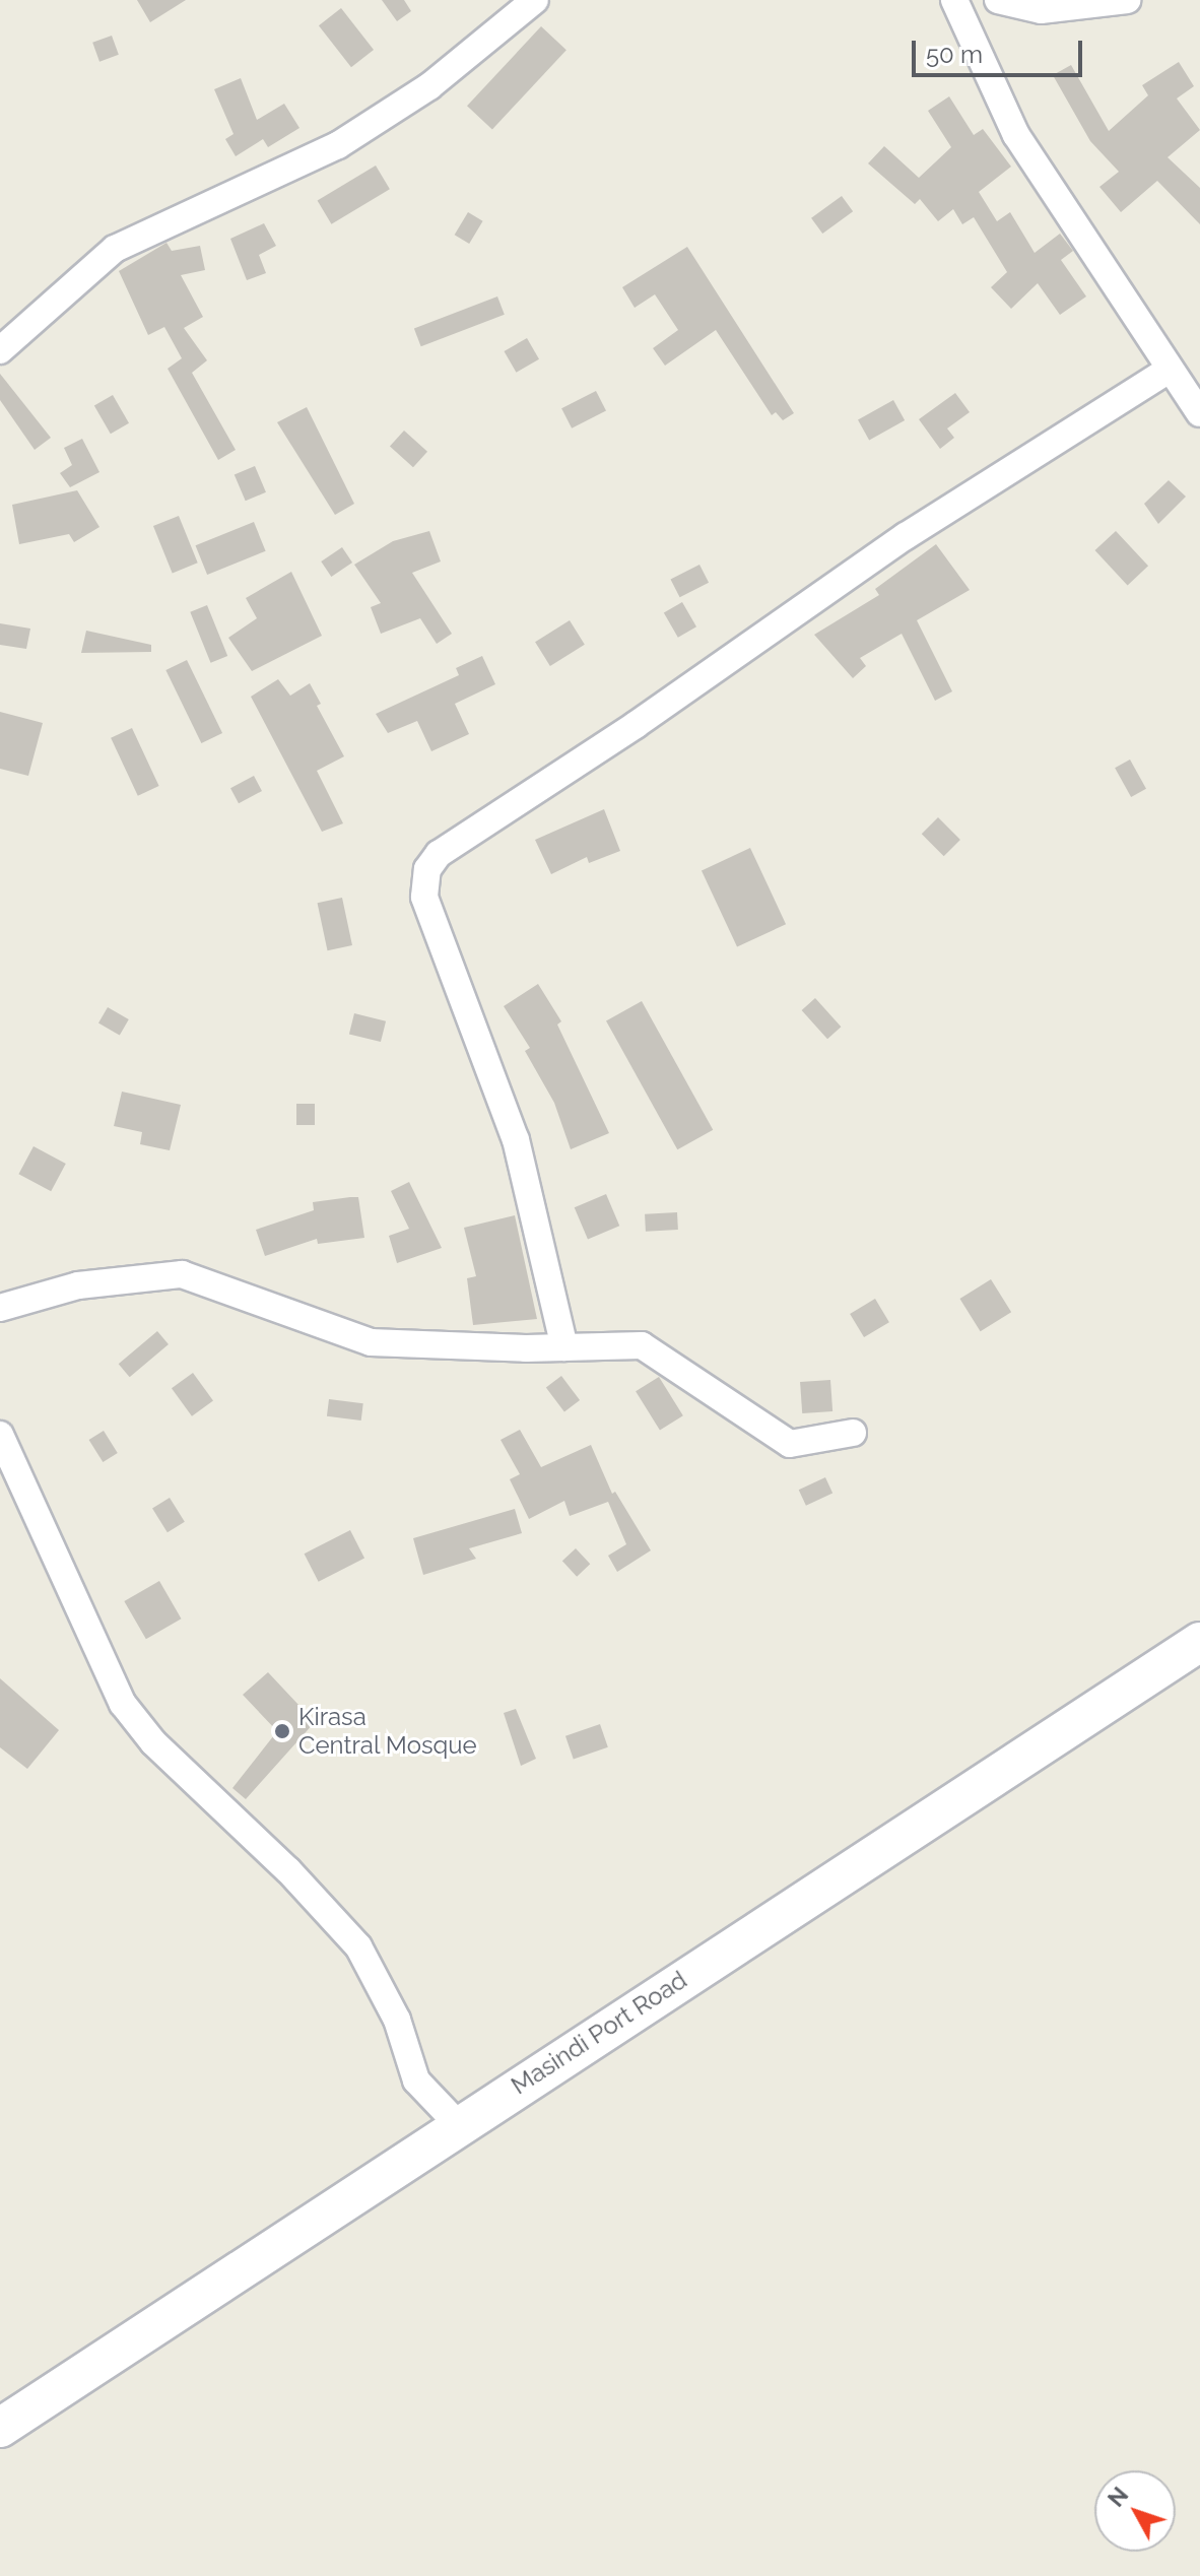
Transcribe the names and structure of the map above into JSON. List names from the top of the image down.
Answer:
{
  "streets": {
    "main road": ["Masindi Port Road"]
  },
  "places": ["Kirasa Central Mosque"],
  "scale_bar": "50 m",
  "north": "top left"
}
